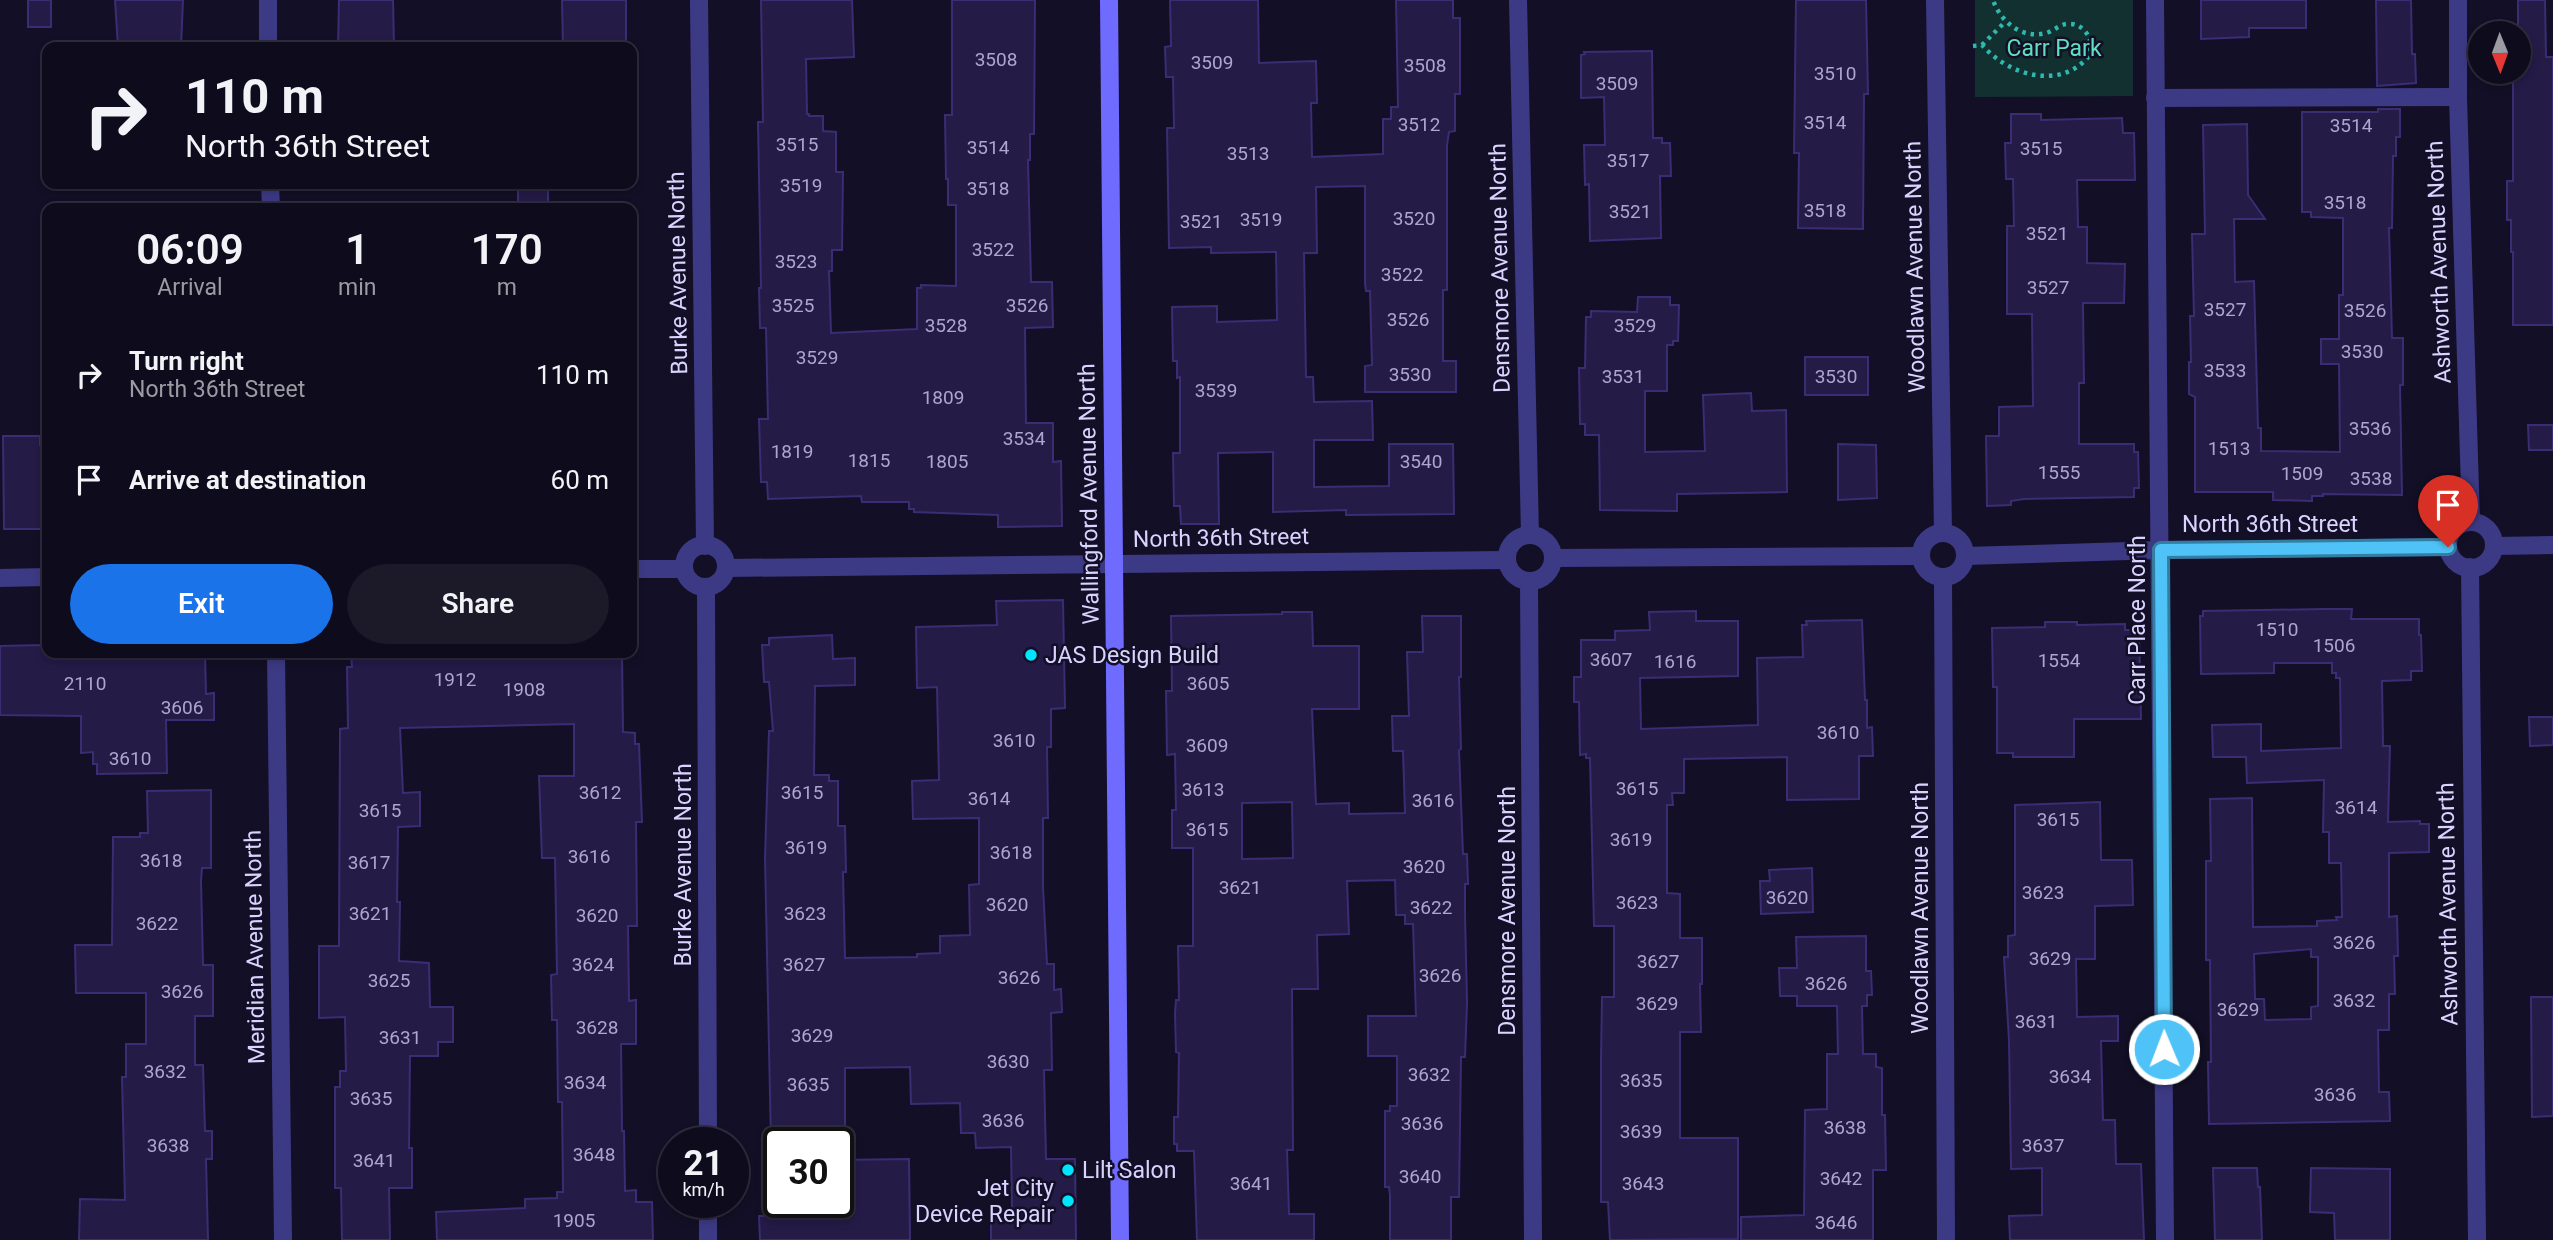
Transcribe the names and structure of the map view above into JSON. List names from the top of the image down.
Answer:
{
  "streets": {
    "street": [
      "Ashworth Avenue North",
      "Woodlawn Avenue North",
      "Densmore Avenue North",
      "Burke Avenue North",
      "Wallingford Avenue North",
      "North 36th Street",
      "Carr Place North",
      "Meridian Avenue North"
    ]
  },
  "crossings": [
    ["Ashworth Avenue North", "North 36th Street"],
    ["Woodlawn Avenue North", "North 36th Street"],
    ["Densmore Avenue North", "North 36th Street"],
    ["Burke Avenue North", "North 36th Street"],
    ["Wallingford Avenue North", "North 36th Street"],
    ["North 36th Street", "Carr Place North"]
  ],
  "parks": ["Carr Park"],
  "places": ["JAS Design Build", "Lilt Salon", "Jet City Device Repair"],
  "house_numbers": [
    "3508",
    "3509",
    "3508",
    "3510",
    "3509",
    "3514",
    "3512",
    "3514",
    "3515",
    "3514",
    "3515",
    "3513",
    "3517",
    "3519",
    "3518",
    "3518",
    "3518",
    "3521",
    "3520",
    "3519",
    "3521",
    "3521",
    "3522",
    "3523",
    "3522",
    "3527",
    "3525",
    "3526",
    "3527",
    "3526",
    "3526",
    "3528",
    "3529",
    "3530",
    "3529",
    "3533",
    "3530",
    "3531",
    "3530",
    "3539",
    "1809",
    "3536",
    "3534",
    "1513",
    "1819",
    "1815",
    "1805",
    "3540",
    "1555",
    "1509",
    "3538",
    "1510",
    "1506",
    "3607",
    "1554",
    "1616",
    "1912",
    "2110",
    "3605",
    "1908",
    "3606",
    "3610",
    "3610",
    "3609",
    "3610",
    "3615",
    "3613",
    "3612",
    "3615",
    "3614",
    "3616",
    "3614",
    "3615",
    "3615",
    "3615",
    "3619",
    "3619",
    "3618",
    "3616",
    "3618",
    "3617",
    "3620",
    "3621",
    "3623",
    "3620",
    "3623",
    "3620",
    "3622",
    "3621",
    "3623",
    "3620",
    "3622",
    "3626",
    "3629",
    "3627",
    "3624",
    "3627",
    "3626",
    "3626",
    "3625",
    "3626",
    "3626",
    "3632",
    "3629",
    "3629",
    "3631",
    "3628",
    "3629",
    "3631",
    "3630",
    "3632",
    "3632",
    "3634",
    "3635",
    "3634",
    "3635",
    "3636",
    "3635",
    "3636",
    "3636",
    "3638",
    "3639",
    "3638",
    "3637",
    "3648",
    "3641",
    "3640",
    "3642",
    "3641",
    "3643",
    "1905",
    "3646"
  ],
  "north": "bottom",
  "page": {
    "turn": ["110 m", "North 36th Street"],
    "eta": [
      "06:09",
      "Arrival",
      "1",
      "min",
      "170",
      "m"
    ],
    "list": [
      {
        "name": "Turn right",
        "note": "North 36th Street",
        "value": "110 m"
      },
      {
        "name": "Arrive at destination",
        "value": "60 m"
      }
    ],
    "buttons": ["Exit", "Share"],
    "speed": "21 km/h",
    "limit": "30"
  }
}
